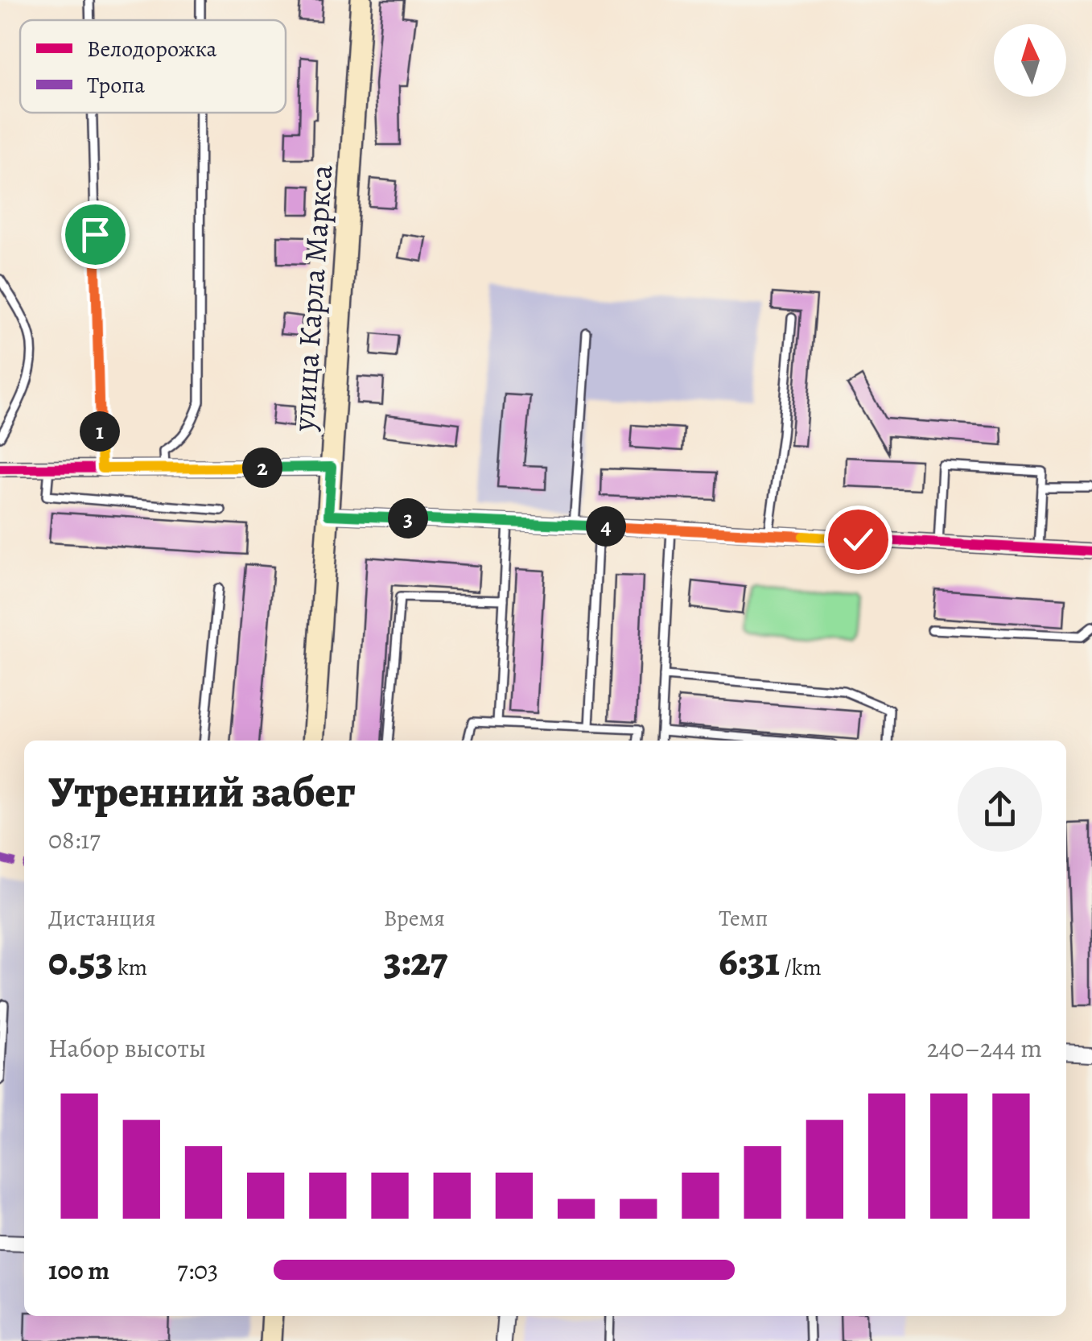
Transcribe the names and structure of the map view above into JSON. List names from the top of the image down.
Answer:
{
  "streets": {
    "main road": ["улица Карла Маркса"]
  },
  "legend": ["Велодорожка", "Тропа"],
  "north": "top",
  "page": {
    "pins": [
      "1",
      "2",
      "3",
      "4"
    ],
    "heading": ["Утренний забег", "08:17"],
    "stats": [
      ["Дистанция", "0.53 km"],
      ["Время", "3:27"],
      ["Темп", "6:31 /km"]
    ],
    "chart": ["Набор высоты", "240–244 m"],
    "list": [
      {
        "name": "100 m",
        "note": "7:03"
      }
    ]
  }
}
